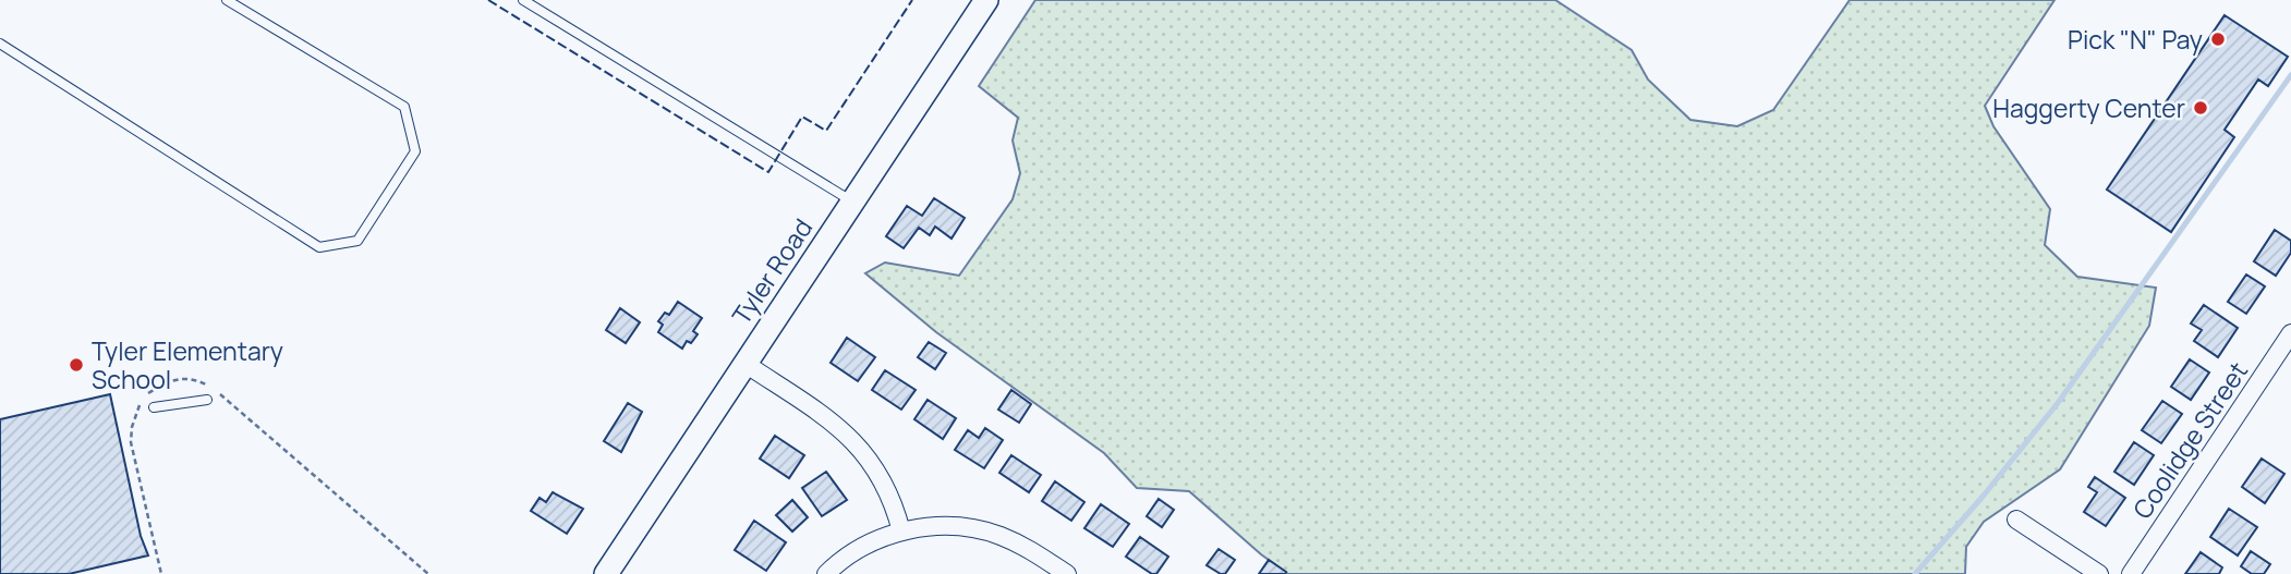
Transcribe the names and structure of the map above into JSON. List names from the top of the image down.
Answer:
{
  "streets": {
    "street": ["Tyler Road", "Coolidge Street"]
  },
  "places": ["Pick \"N\" Pay", "Haggerty Center", "Tyler Elementary School"]
}
